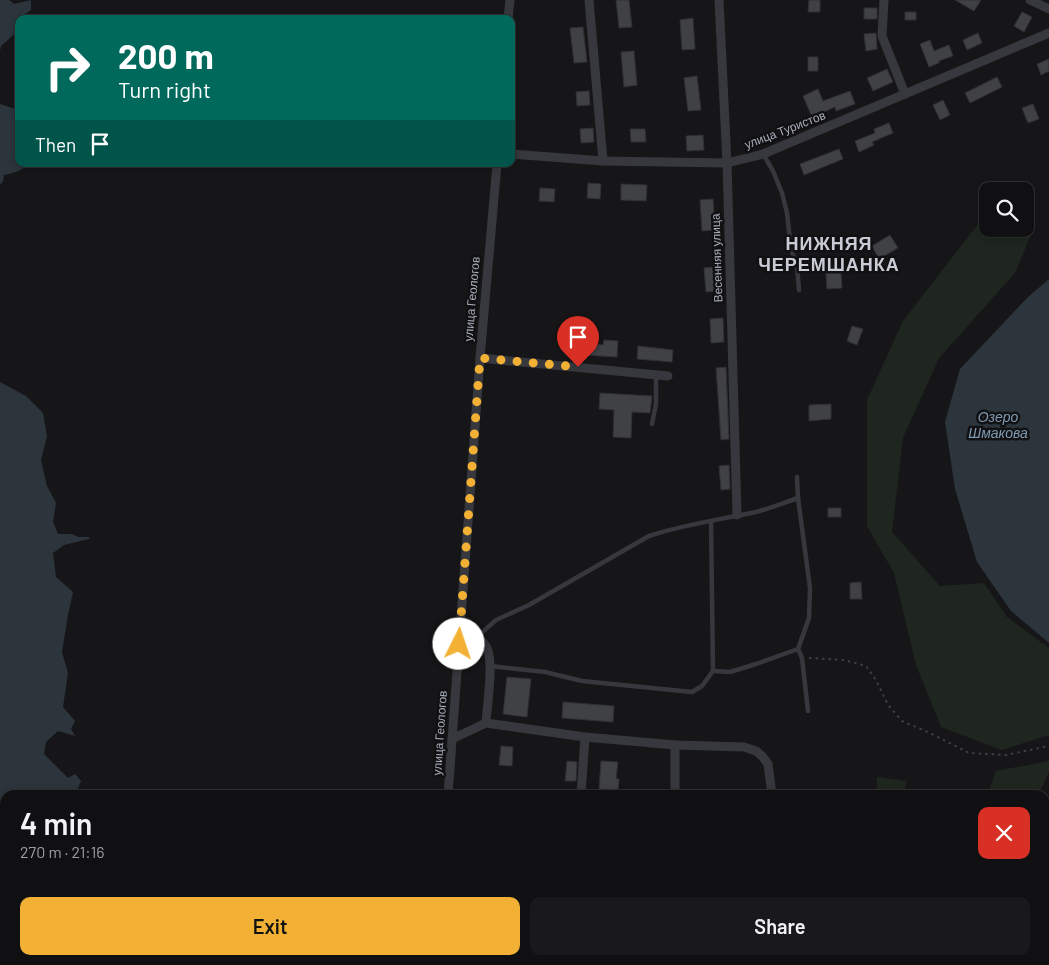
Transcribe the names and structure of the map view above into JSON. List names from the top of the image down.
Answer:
{
  "streets": {
    "street": ["улица Туристов", "Весенняя улица", "улица Геологов"]
  },
  "crossings": [
    ["улица Туристов", "Весенняя улица"]
  ],
  "districts": ["НИЖНЯЯ ЧЕРЕМШАНКА"],
  "water": ["Озеро Шмакова"],
  "page": {
    "turn": ["200 m", "Turn right"],
    "then": "Then",
    "heading": ["4 min", "270 m · 21:16"],
    "buttons": ["Exit", "Share"]
  }
}
